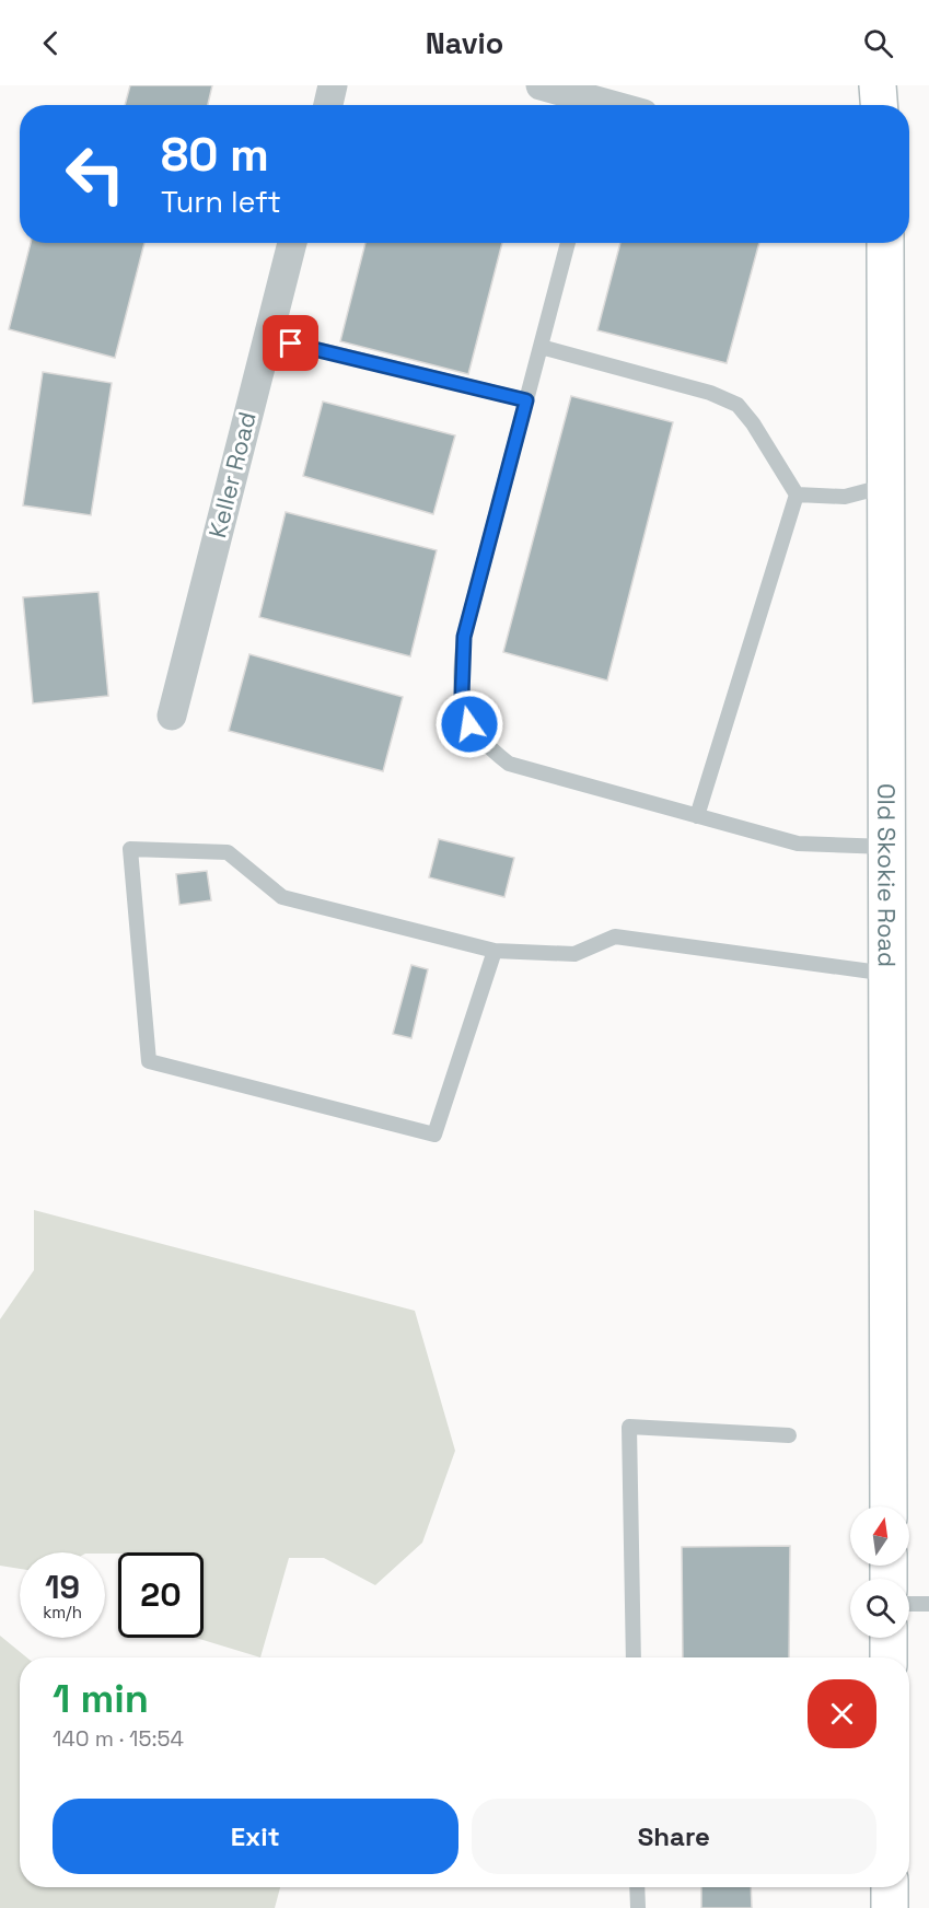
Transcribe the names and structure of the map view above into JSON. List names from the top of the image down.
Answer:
{
  "streets": {
    "street": ["Keller Road", "Old Skokie Road"]
  },
  "north": "top",
  "page": {
    "header": "Navio",
    "turn": ["80 m", "Turn left"],
    "speed": "19 km/h",
    "limit": "20",
    "heading": ["1 min", "140 m · 15:54"],
    "buttons": ["Exit", "Share"]
  }
}
